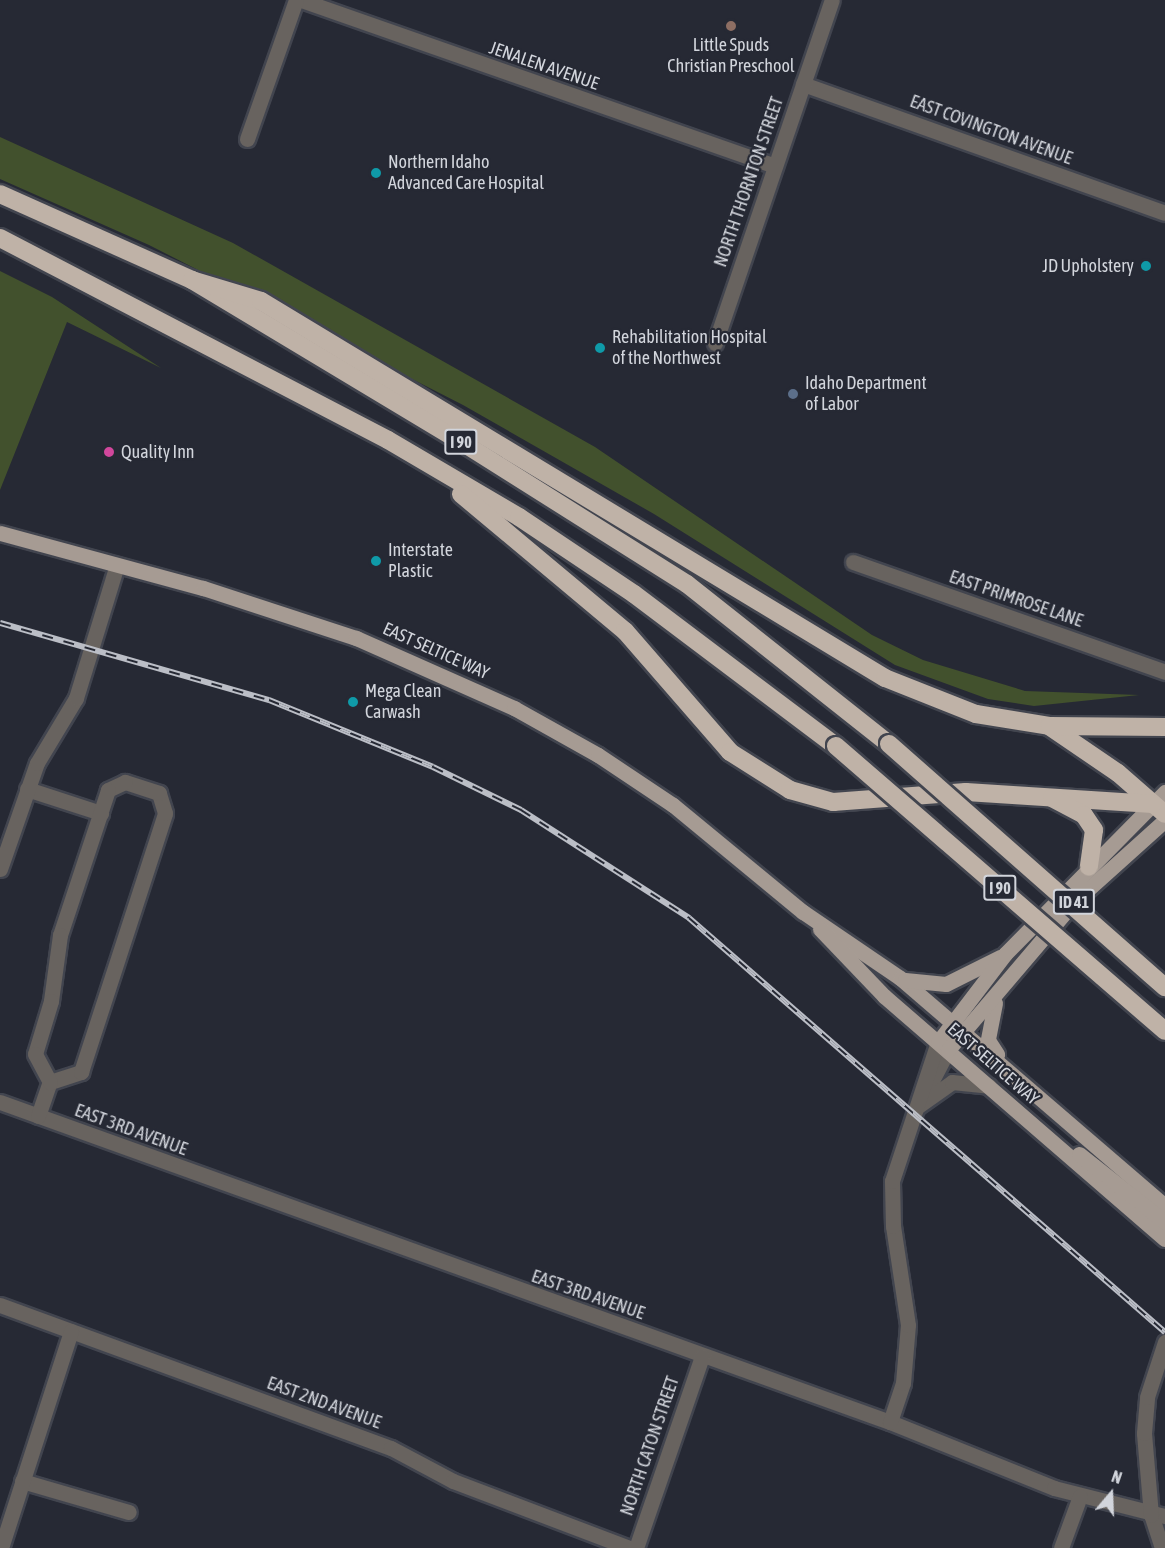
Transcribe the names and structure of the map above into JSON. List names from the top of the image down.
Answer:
{
  "streets": {
    "highway": ["I 90"],
    "main road": ["EAST SELTICE WAY", "ID 41"],
    "street": [
      "JENALEN AVENUE",
      "EAST COVINGTON AVENUE",
      "NORTH THORNTON STREET",
      "EAST PRIMROSE LANE",
      "EAST 3RD AVENUE",
      "EAST 2ND AVENUE",
      "NORTH CATON STREET"
    ]
  },
  "crossings": [
    ["JENALEN AVENUE", "NORTH THORNTON STREET"],
    ["EAST COVINGTON AVENUE", "NORTH THORNTON STREET"],
    ["EAST SELTICE WAY", "ID 41"],
    ["EAST 3RD AVENUE", "NORTH CATON STREET"]
  ],
  "places": [
    "Little Spuds Christian Preschool",
    "Northern Idaho Advanced Care Hospital",
    "JD Upholstery",
    "Rehabilitation Hospital of the Northwest",
    "Idaho Department of Labor",
    "Quality Inn",
    "Interstate Plastic",
    "Mega Clean Carwash"
  ],
  "north": "top"
}
